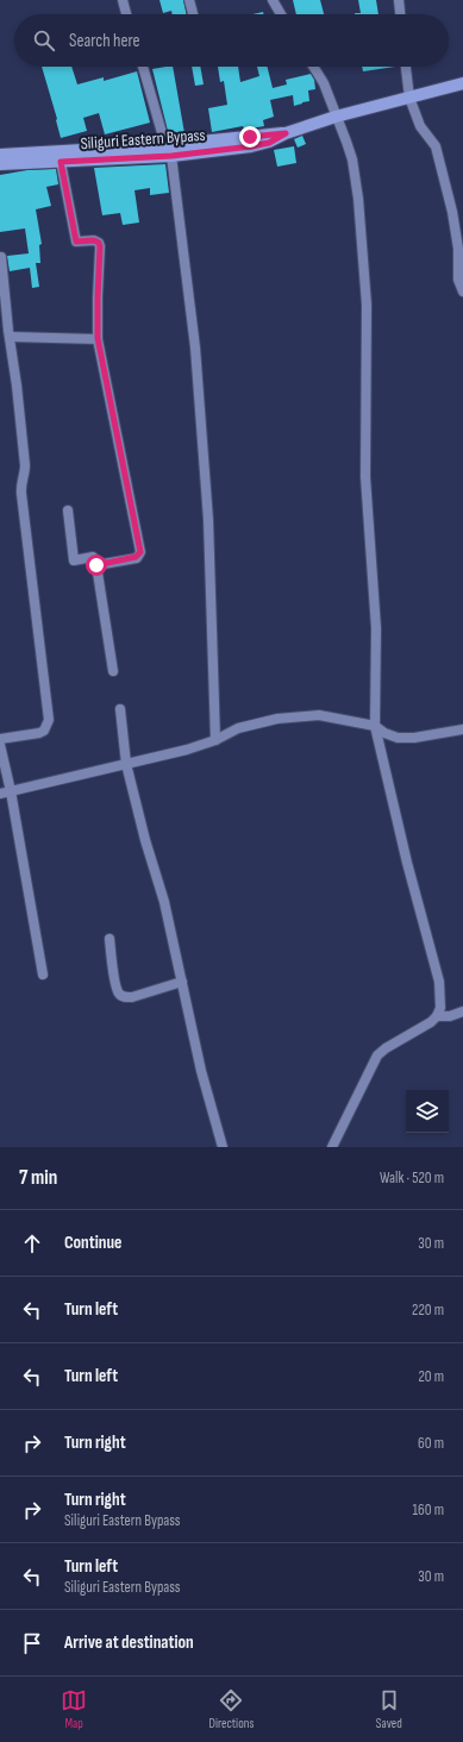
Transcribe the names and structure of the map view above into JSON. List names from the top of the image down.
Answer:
{
  "streets": {
    "main road": ["Siliguri Eastern Bypass"]
  },
  "page": {
    "search": "Search here",
    "heading": ["7 min", "Walk · 520 m"],
    "list": [
      ["Continue", "30 m"],
      ["Turn left", "220 m"],
      ["Turn left", "20 m"],
      ["Turn right", "60 m"],
      ["Turn right", "Siliguri Eastern Bypass", "160 m"],
      ["Turn left", "Siliguri Eastern Bypass", "30 m"],
      "Arrive at destination"
    ],
    "nav": ["Map", "Directions", "Saved"]
  }
}
